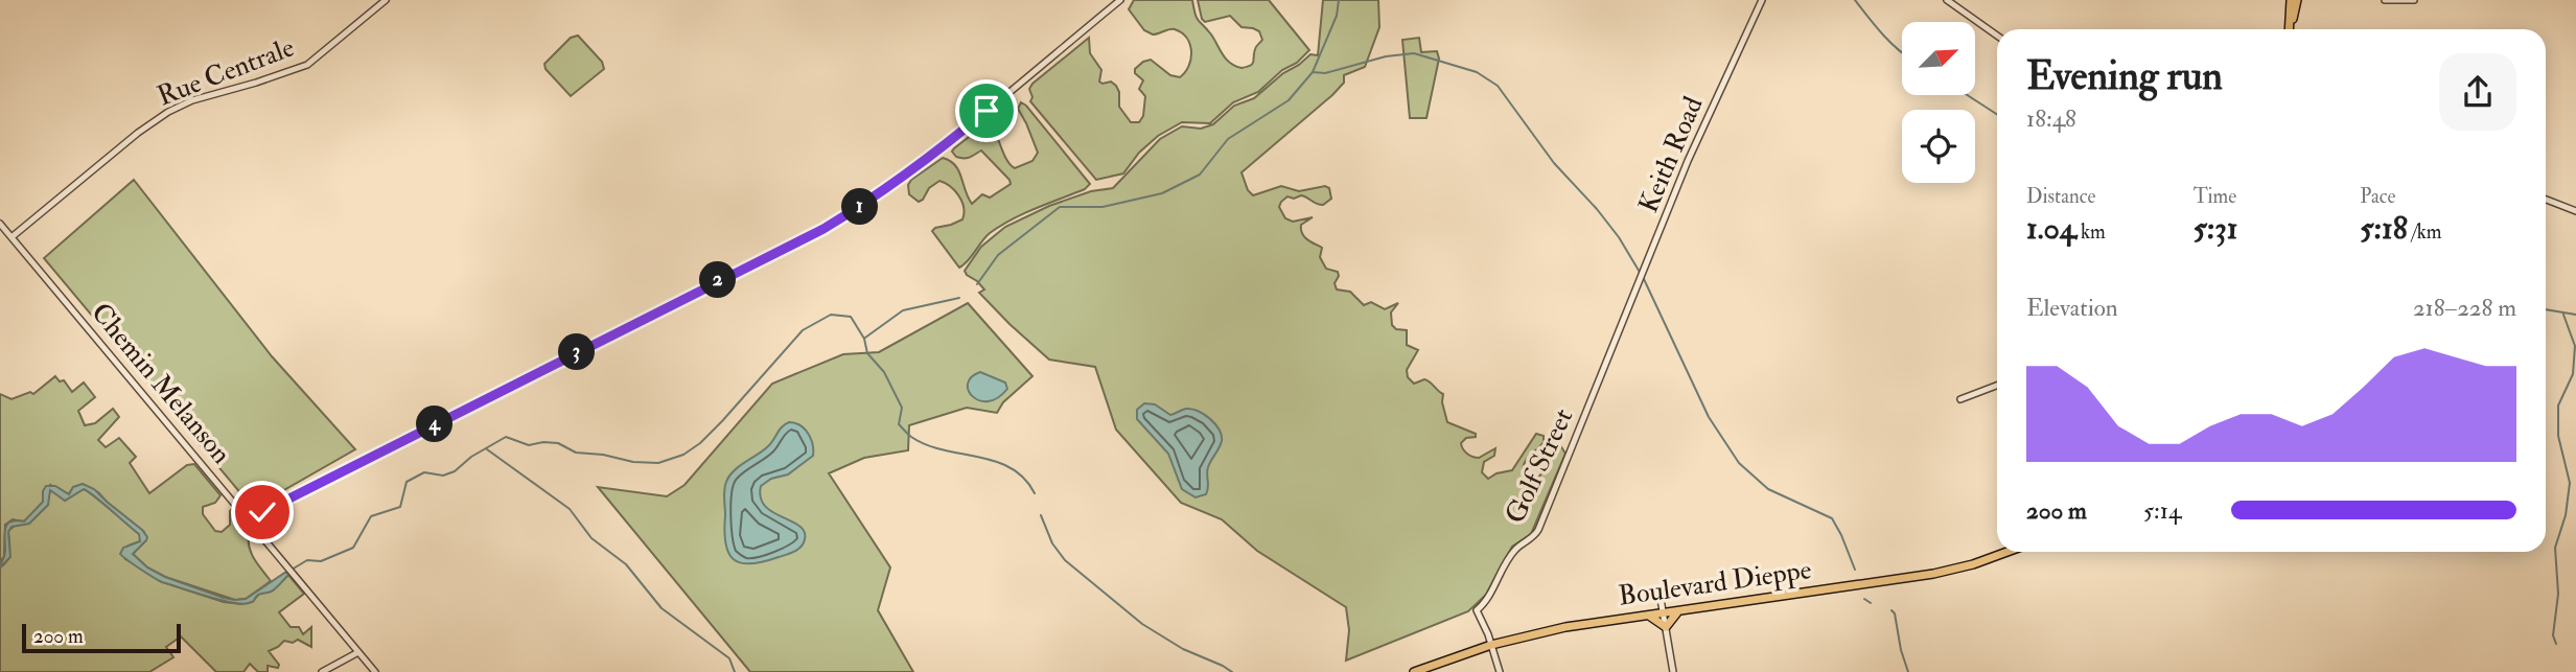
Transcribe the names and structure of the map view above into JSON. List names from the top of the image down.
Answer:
{
  "streets": {
    "main road": ["Boulevard Dieppe"],
    "street": [
      "Rue Centrale",
      "Keith Road",
      "Chemin Melanson",
      "Golf Street"
    ]
  },
  "crossings": [
    ["Rue Centrale", "Chemin Melanson"],
    ["Keith Road", "Golf Street"],
    ["Golf Street", "Boulevard Dieppe"]
  ],
  "scale_bar": "200 m",
  "north": "top right",
  "page": {
    "heading": ["Evening run", "18:48"],
    "stats": [
      ["Distance", "1.04 km"],
      ["Time", "5:31"],
      ["Pace", "5:18 /km"]
    ],
    "pins": [
      "1",
      "2",
      "3",
      "4"
    ],
    "chart": ["Elevation", "218–228 m"],
    "list": [
      {
        "name": "200 m",
        "note": "5:14"
      }
    ],
    "scale": "200 m"
  }
}
